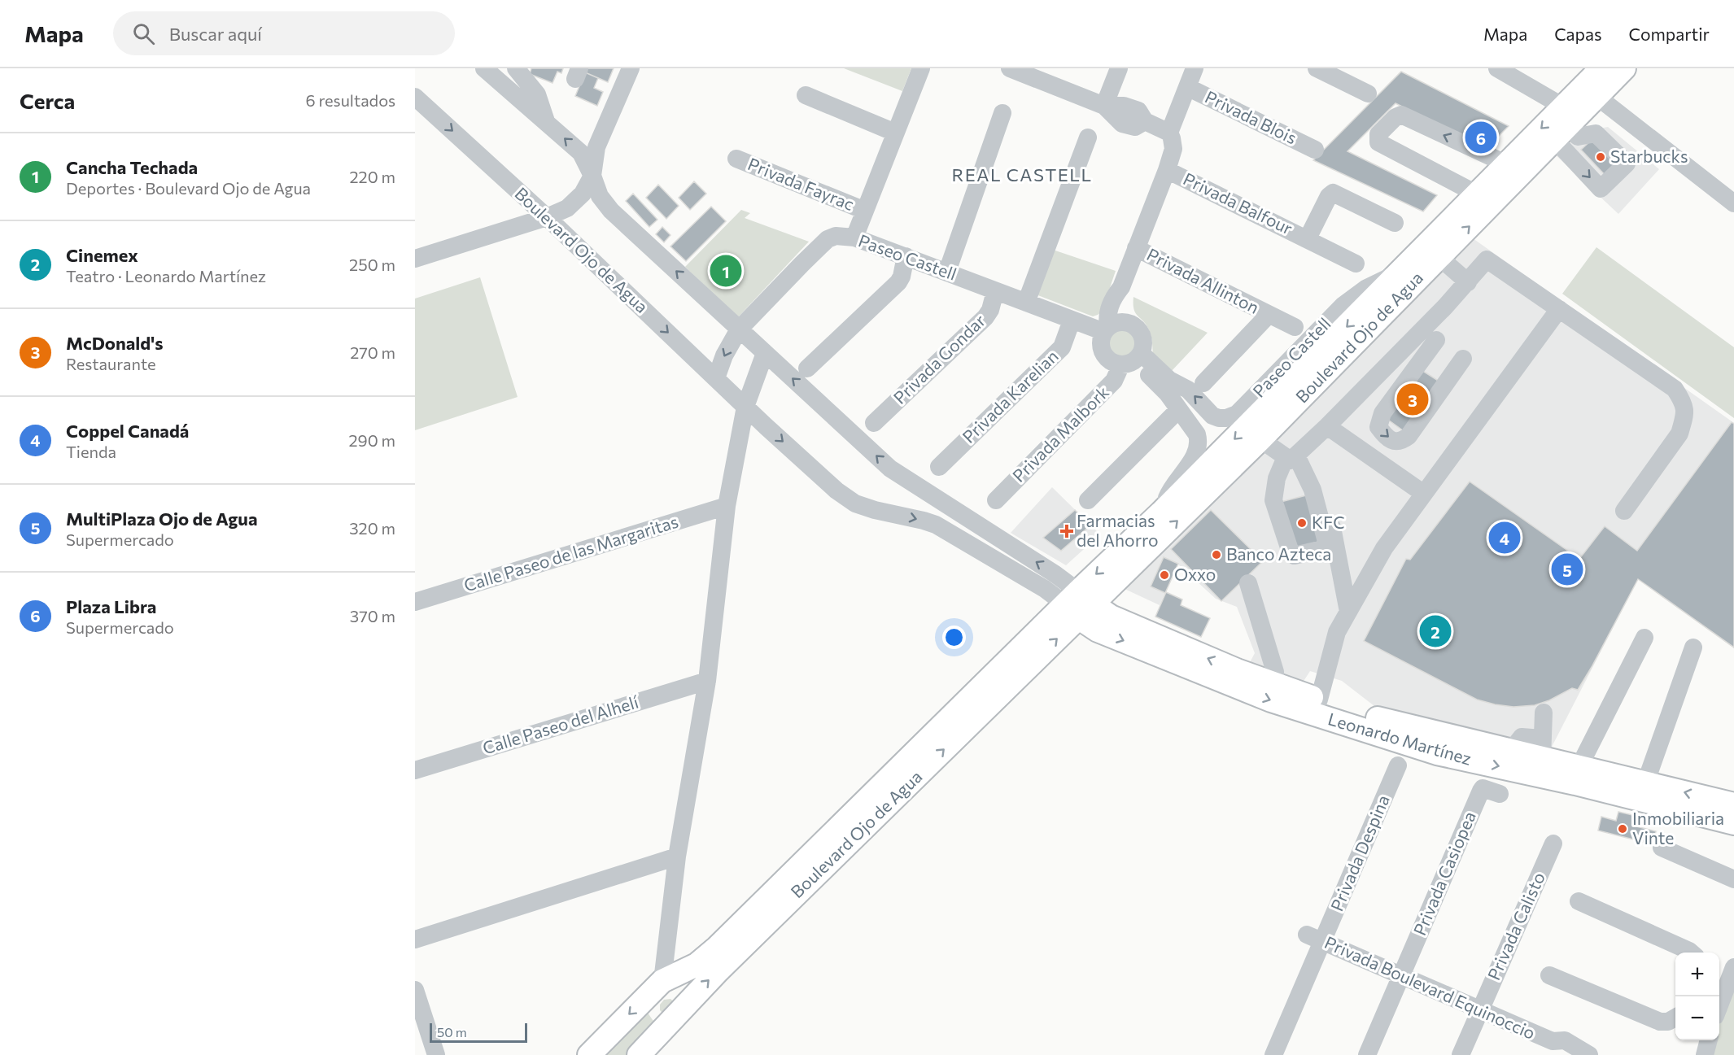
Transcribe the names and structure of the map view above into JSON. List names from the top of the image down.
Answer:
{
  "streets": {
    "main road": ["Boulevard Ojo de Agua", "Leonardo Martínez"],
    "street": [
      "Privada Blois",
      "Privada Fayrac",
      "Privada Balfour",
      "Paseo Castell",
      "Privada Allinton",
      "Privada Gondar",
      "Privada Karelian",
      "Privada Malbork",
      "Calle Paseo de las Margaritas",
      "Calle Paseo del Alhelí",
      "Privada Despina",
      "Privada Casiopea",
      "Privada Calisto",
      "Privada Boulevard Equinoccio"
    ]
  },
  "crossings": [
    ["Boulevard Ojo de Agua", "Paseo Castell"],
    ["Boulevard Ojo de Agua", "Leonardo Martínez"],
    ["Paseo Castell", "Privada Gondar"],
    ["Paseo Castell", "Privada Karelian"],
    ["Paseo Castell", "Privada Malbork"],
    ["Privada Despina", "Privada Boulevard Equinoccio"],
    ["Privada Casiopea", "Privada Boulevard Equinoccio"],
    ["Privada Calisto", "Privada Boulevard Equinoccio"]
  ],
  "districts": ["REAL CASTELL"],
  "places": {
    "other": [
      "Starbucks",
      "KFC",
      "Banco Azteca",
      "Oxxo",
      "Inmobiliaria Vinte"
    ],
    "health": ["Farmacias del Ahorro"]
  },
  "scale_bar": "50 m",
  "page": {
    "header": "Mapa",
    "search": "Buscar aquí",
    "nav": ["Mapa", "Capas", "Compartir"],
    "heading": ["Cerca", "6 resultados"],
    "pins": [
      "6",
      "1",
      "3",
      "4",
      "5",
      "2"
    ],
    "list": [
      {
        "mark": "1",
        "name": "Cancha Techada",
        "note": "Deportes · Boulevard Ojo de Agua",
        "value": "220 m"
      },
      {
        "mark": "2",
        "name": "Cinemex",
        "note": "Teatro · Leonardo Martínez",
        "value": "250 m"
      },
      {
        "mark": "3",
        "name": "McDonald's",
        "note": "Restaurante",
        "value": "270 m"
      },
      {
        "mark": "4",
        "name": "Coppel Canadá",
        "note": "Tienda",
        "value": "290 m"
      },
      {
        "mark": "5",
        "name": "MultiPlaza Ojo de Agua",
        "note": "Supermercado",
        "value": "320 m"
      },
      {
        "mark": "6",
        "name": "Plaza Libra",
        "note": "Supermercado",
        "value": "370 m"
      }
    ],
    "map_buttons": ["+", "−"],
    "scale": "50 m"
  }
}
